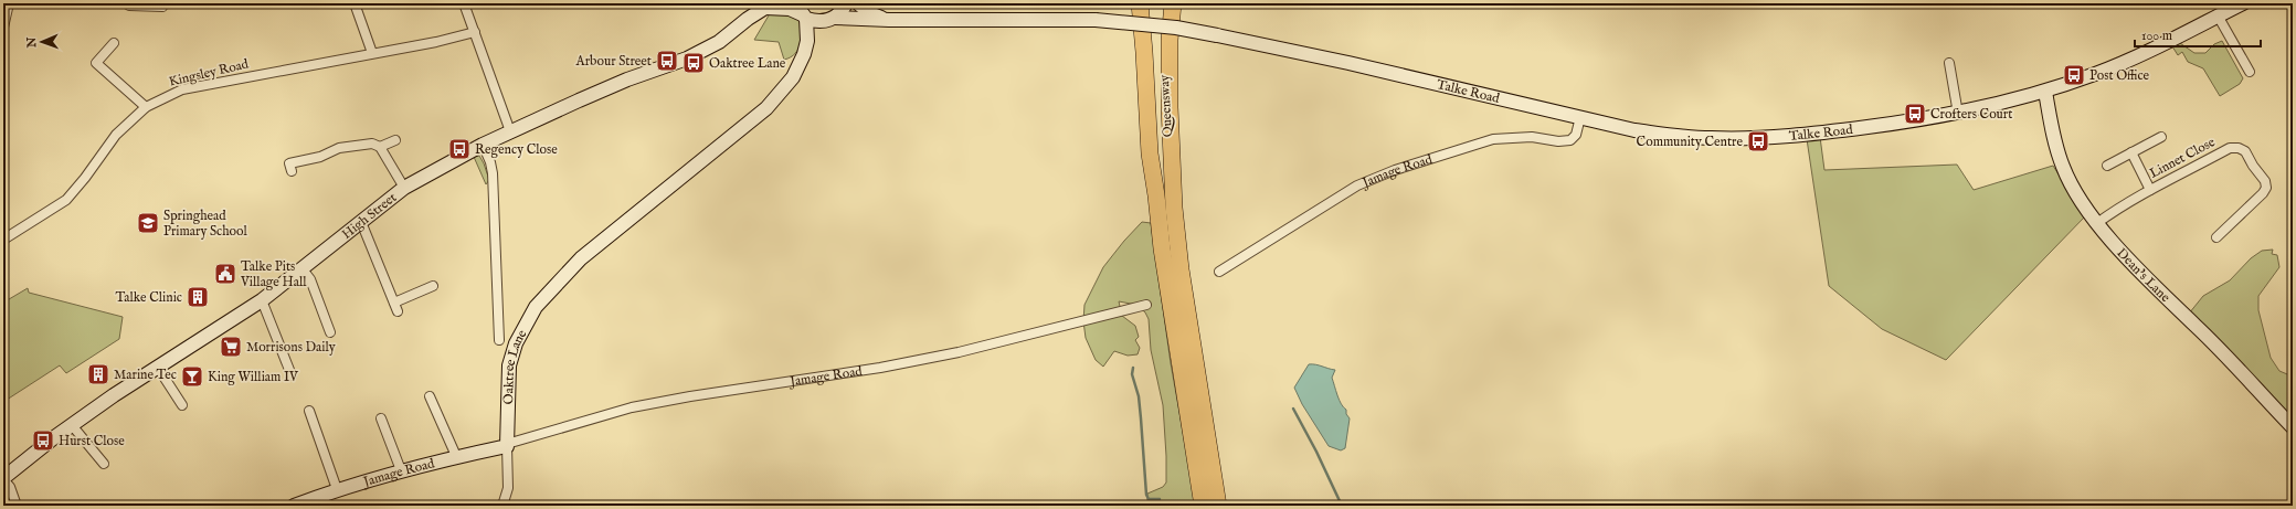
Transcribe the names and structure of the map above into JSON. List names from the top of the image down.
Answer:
{
  "streets": {
    "highway": ["Queensway"],
    "street": [
      "Kingsley Road",
      "Talke Road",
      "Linnet Close",
      "Jamage Road",
      "High Street",
      "Dean's Lane",
      "Oaktree Lane"
    ]
  },
  "crossings": [
    ["Talke Road", "Jamage Road"],
    ["Talke Road", "High Street"],
    ["Talke Road", "Dean's Lane"],
    ["Talke Road", "Oaktree Lane"],
    ["Linnet Close", "Dean's Lane"],
    ["Jamage Road", "Oaktree Lane"],
    ["High Street", "Oaktree Lane"]
  ],
  "places": {
    "bus stop": [
      "Arbour Street",
      "Oaktree Lane",
      "Post Office",
      "Crofters Court",
      "Community Centre",
      "Regency Close",
      "Hurst Close"
    ],
    "school or university": ["Springhead Primary School"],
    "public building": ["Talke Pits Village Hall"],
    "building": ["Talke Clinic", "Marine Tec"],
    "supermarket": ["Morrisons Daily"],
    "bar": ["King William IV"]
  },
  "scale_bar": "100 m",
  "north": "left"
}
